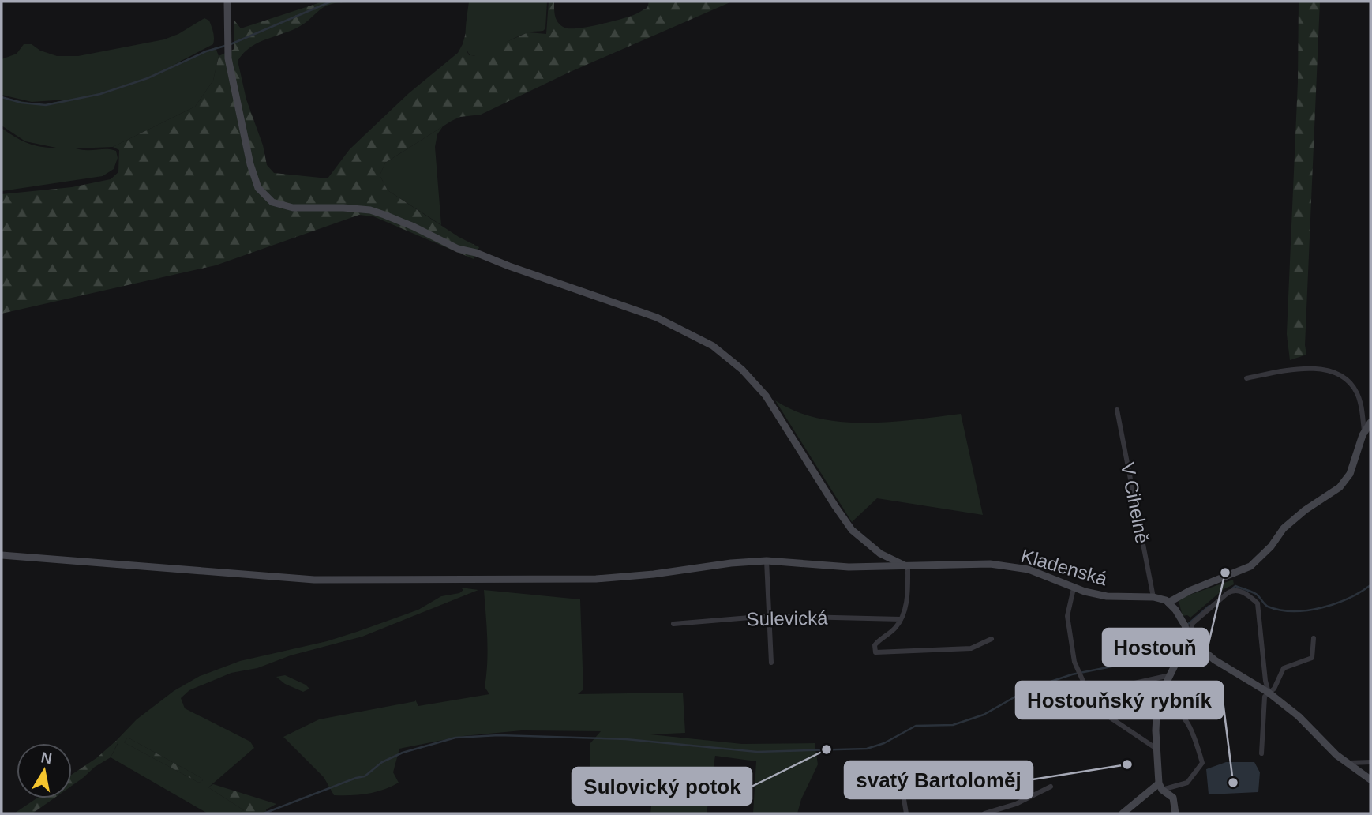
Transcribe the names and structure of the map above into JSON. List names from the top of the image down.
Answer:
{
  "streets": {
    "street": ["V Cihelně", "Kladenská", "Sulevická"]
  },
  "crossings": [
    ["V Cihelně", "Kladenská"]
  ],
  "places": [
    "Hostouň",
    "Sulovický potok",
    "svatý Bartoloměj",
    "Hostouňský rybník"
  ],
  "north": "top"
}
